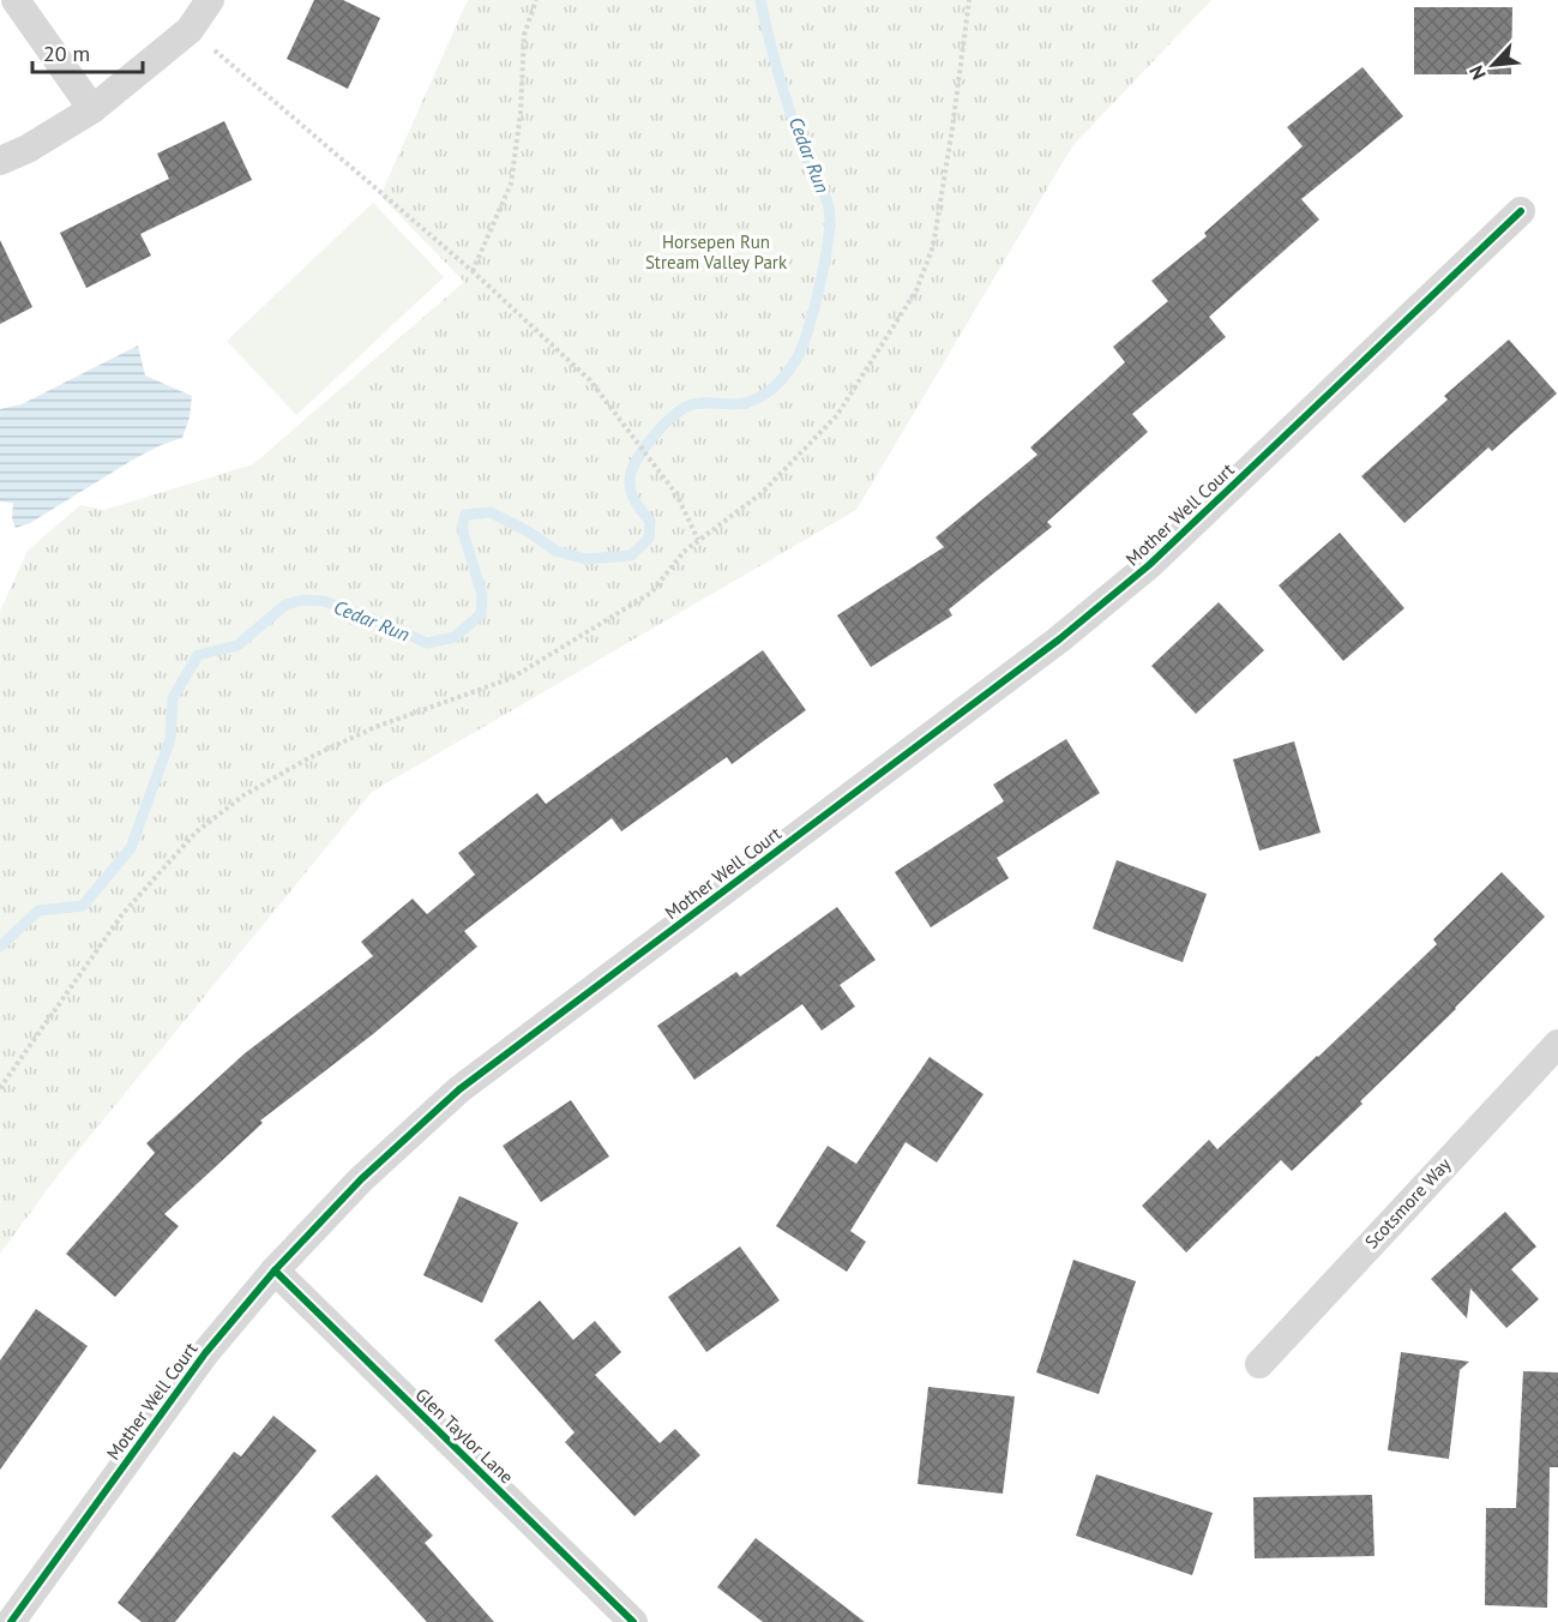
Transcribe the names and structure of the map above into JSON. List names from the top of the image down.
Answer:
{
  "streets": {
    "street": ["Mother Well Court", "Scotsmore Way", "Glen Taylor Lane"]
  },
  "crossings": [
    ["Mother Well Court", "Glen Taylor Lane"]
  ],
  "water": ["Cedar Run"],
  "parks": ["Horsepen Run Stream Valley Park"],
  "scale_bar": "20 m",
  "north": "bottom left"
}
